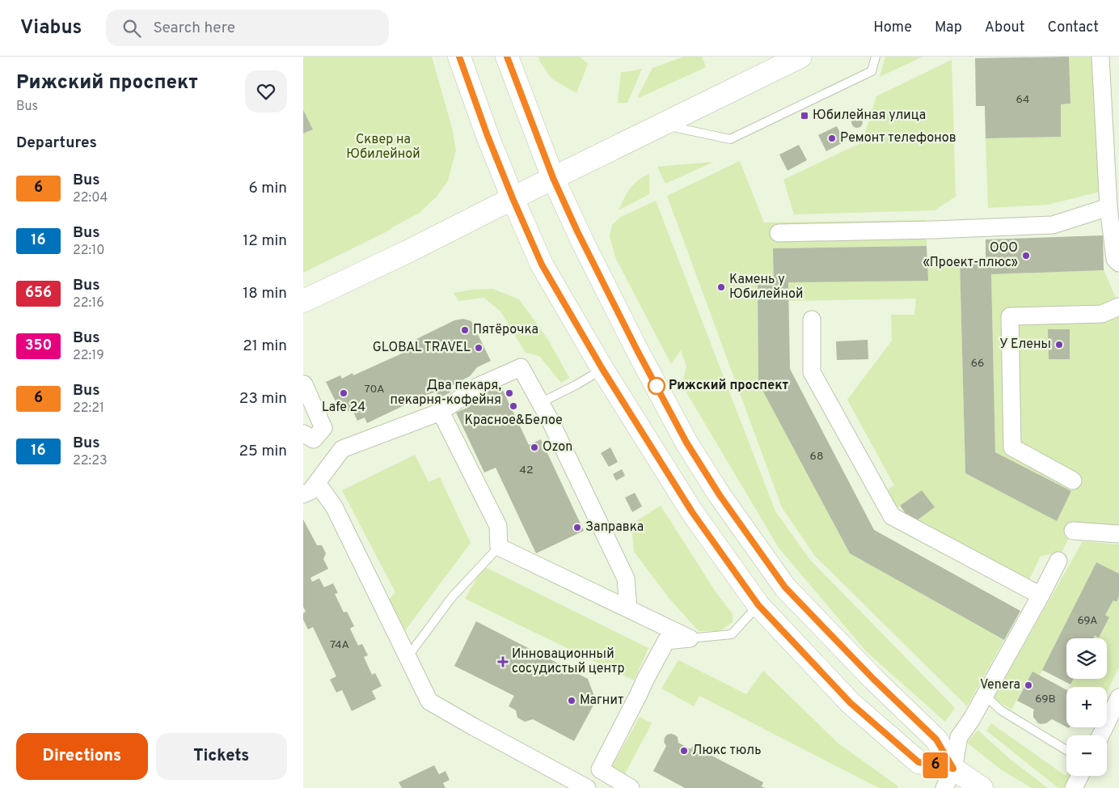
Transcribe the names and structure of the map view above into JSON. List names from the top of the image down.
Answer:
{
  "parks": ["Сквер на Юбилейной"],
  "places": {
    "transit": ["Юбилейная улица"],
    "other": [
      "Ремонт телефонов",
      "ООО «Проект-плюс»",
      "Камень у Юбилейной",
      "Пятёрочка",
      "У Елены",
      "GLOBAL TRAVEL",
      "Рижский проспект",
      "Lafe 24",
      "Два пекаря, пекарня-кофейня",
      "Красное&Белое",
      "Ozon",
      "Заправка",
      "Venera",
      "Магнит",
      "Люкс тюль"
    ],
    "health": ["Инновационный сосудистый центр"]
  },
  "lines": ["bus line 6"],
  "house_numbers": [
    "64",
    "66",
    "70А",
    "68",
    "42",
    "69А",
    "74А",
    "69В"
  ],
  "page": {
    "header": "Viabus",
    "search": "Search here",
    "nav": [
      "Home",
      "Map",
      "About",
      "Contact"
    ],
    "heading": [
      ["Рижский проспект", "Bus"],
      "Departures"
    ],
    "on_map": "6",
    "list": [
      {
        "mark": "6",
        "name": "Bus",
        "note": "22:04",
        "value": "6 min"
      },
      {
        "mark": "16",
        "name": "Bus",
        "note": "22:10",
        "value": "12 min"
      },
      {
        "mark": "656",
        "name": "Bus",
        "note": "22:16",
        "value": "18 min"
      },
      {
        "mark": "350",
        "name": "Bus",
        "note": "22:19",
        "value": "21 min"
      },
      {
        "mark": "6",
        "name": "Bus",
        "note": "22:21",
        "value": "23 min"
      },
      {
        "mark": "16",
        "name": "Bus",
        "note": "22:23",
        "value": "25 min"
      }
    ],
    "map_buttons": ["+", "−"],
    "buttons": ["Directions", "Tickets"]
  }
}
